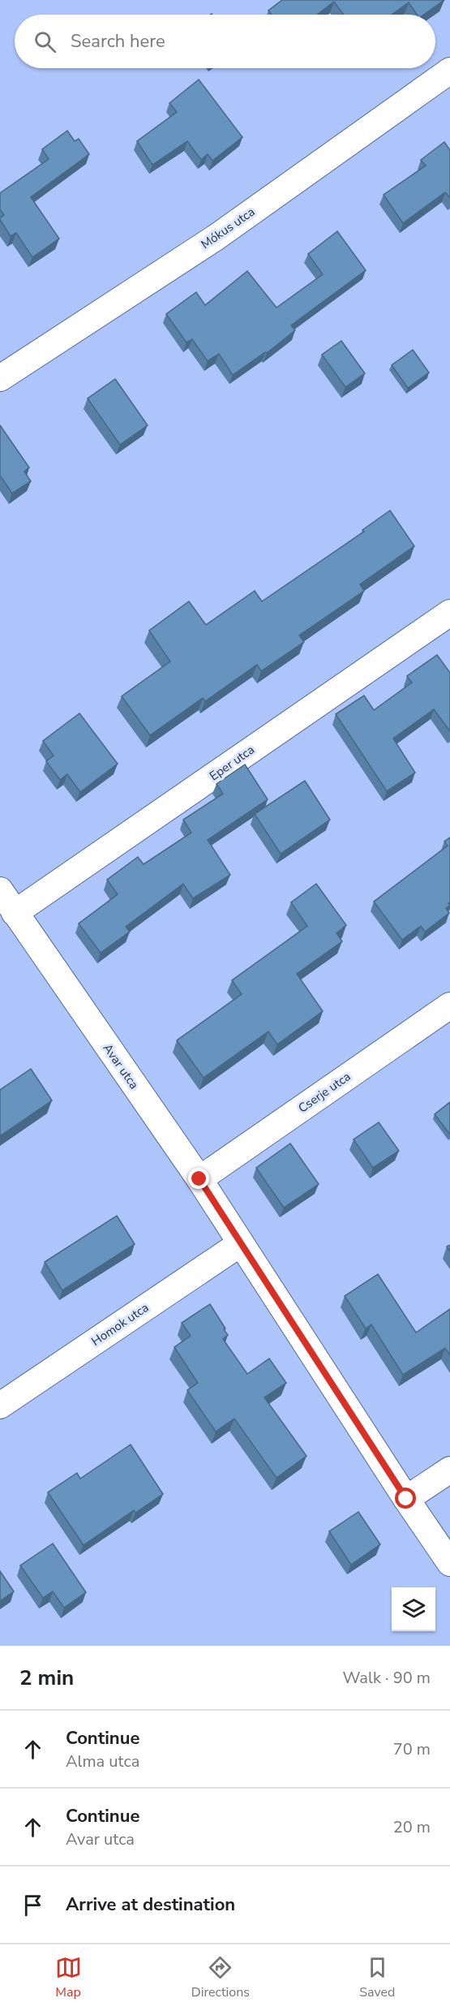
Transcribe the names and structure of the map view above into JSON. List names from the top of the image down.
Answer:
{
  "streets": {
    "street": [
      "Mókus utca",
      "Eper utca",
      "Avar utca",
      "Cserje utca",
      "Homok utca"
    ]
  },
  "crossings": [
    ["Eper utca", "Avar utca"],
    ["Avar utca", "Cserje utca"],
    ["Avar utca", "Homok utca"]
  ],
  "page": {
    "search": "Search here",
    "heading": ["2 min", "Walk · 90 m"],
    "list": [
      ["Continue", "Alma utca", "70 m"],
      ["Continue", "Avar utca", "20 m"],
      "Arrive at destination"
    ],
    "nav": ["Map", "Directions", "Saved"]
  }
}
